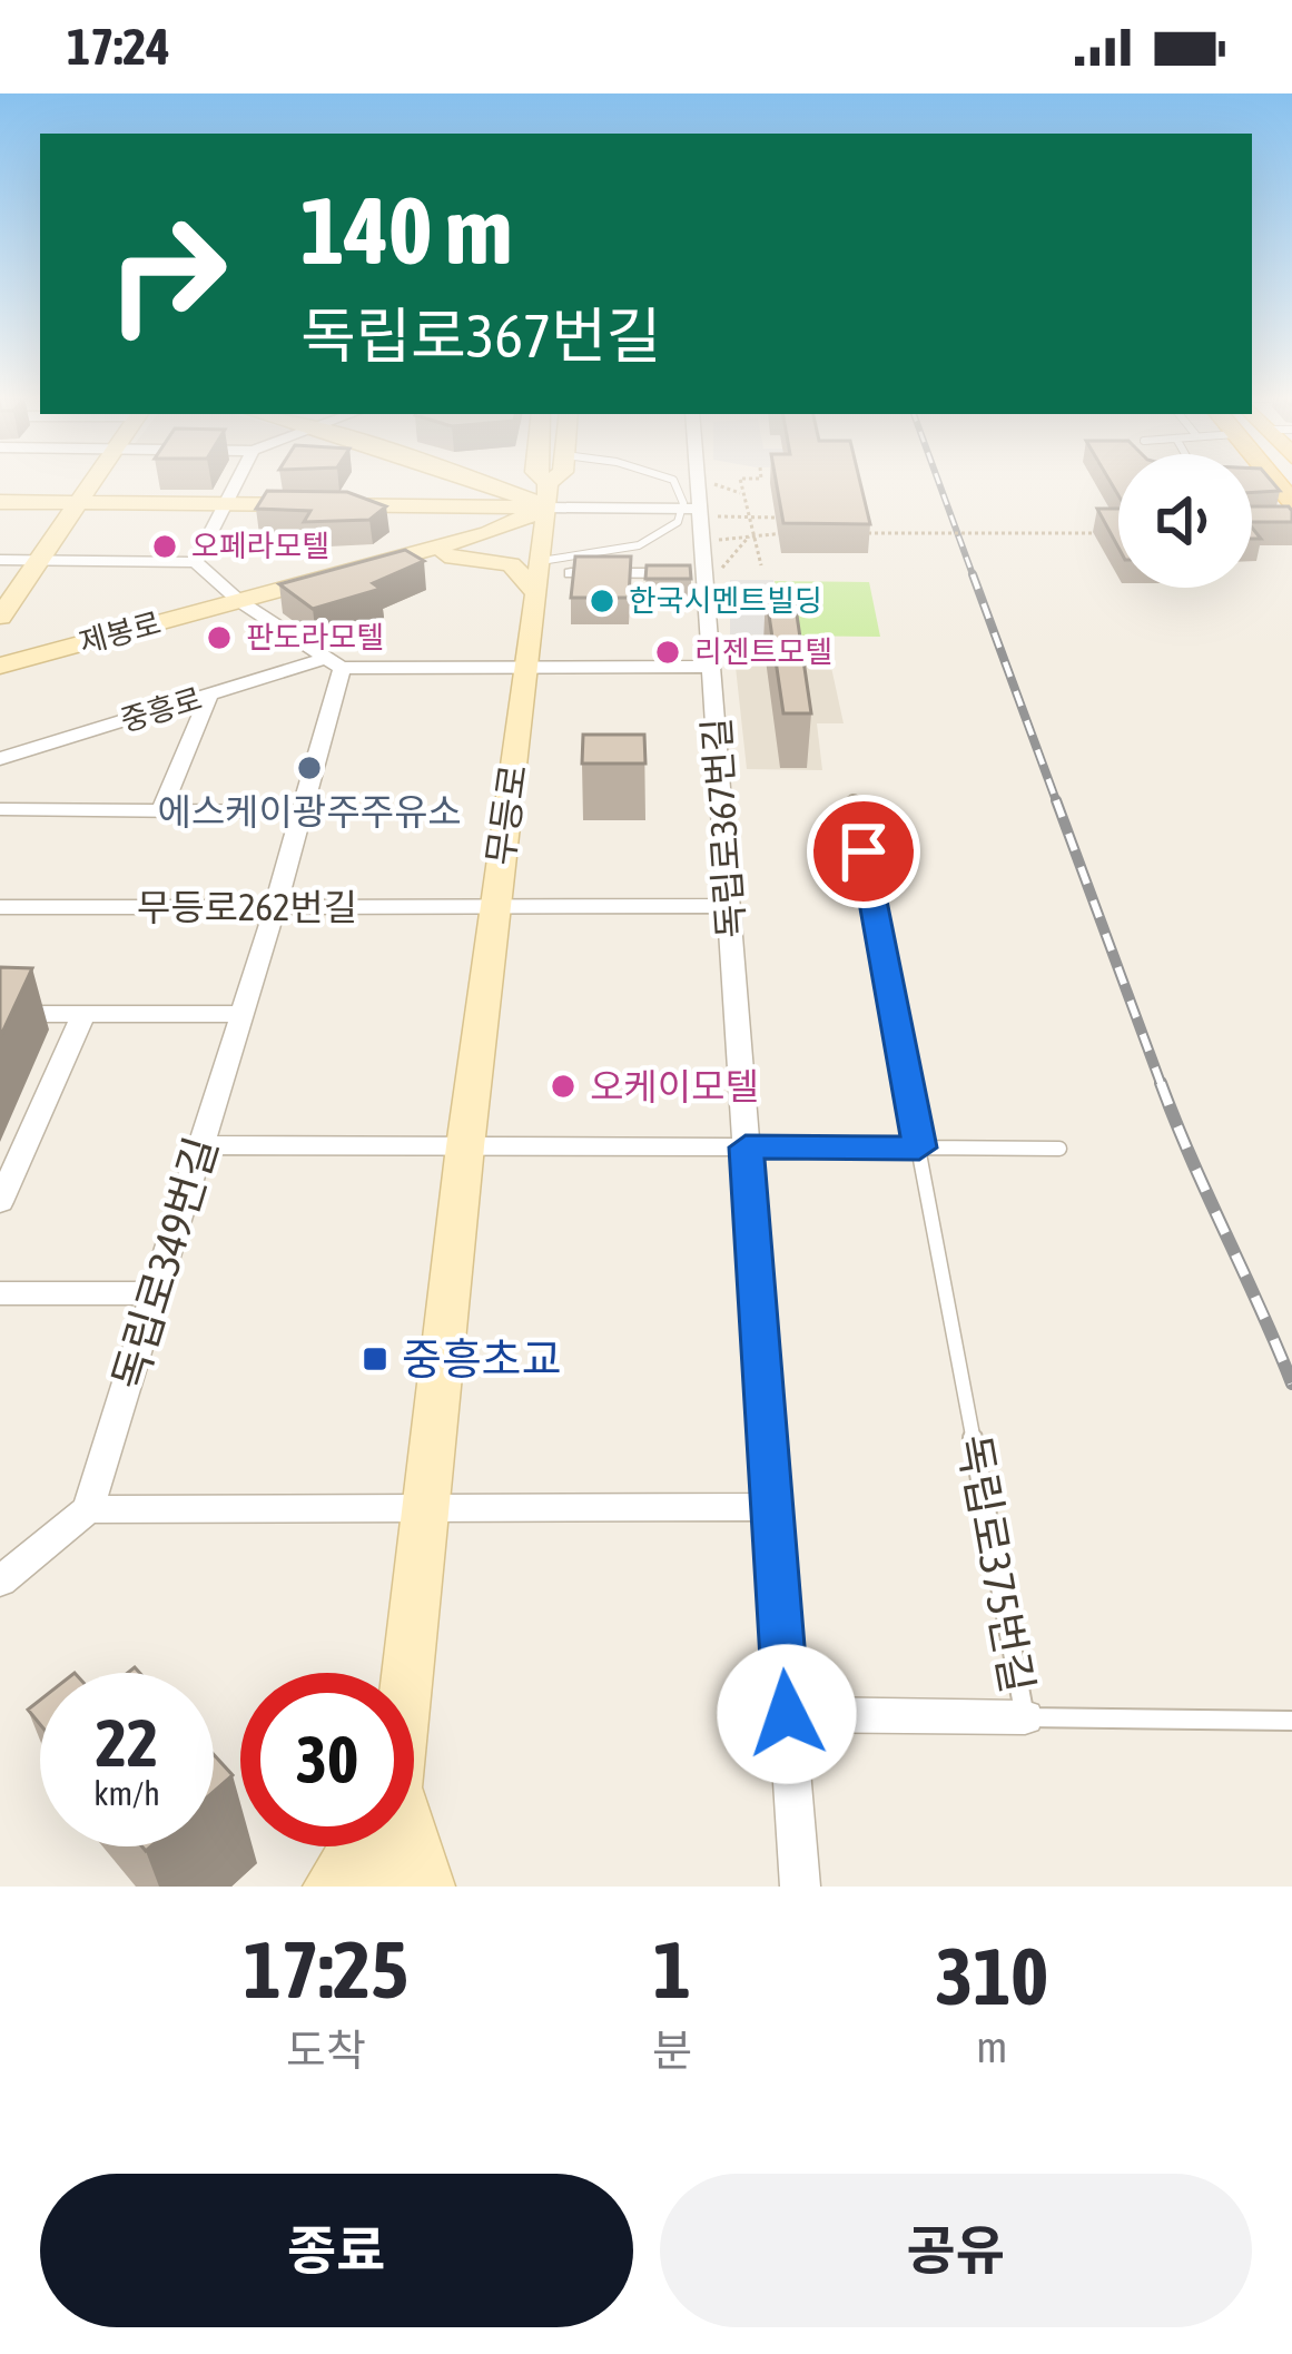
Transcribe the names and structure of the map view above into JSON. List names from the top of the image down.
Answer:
{
  "streets": {
    "street": [
      "제봉로",
      "중흥로",
      "무등로",
      "독립로367번길",
      "무등로262번길",
      "독립로349번길"
    ],
    "lane": ["독립로375번길"]
  },
  "crossings": [
    ["제봉로", "무등로"],
    ["중흥로", "무등로"],
    ["중흥로", "독립로367번길"],
    ["중흥로", "독립로349번길"],
    ["무등로", "무등로262번길"],
    ["독립로367번길", "무등로262번길"],
    ["무등로262번길", "독립로349번길"]
  ],
  "places": {
    "other": [
      "오페라모텔",
      "한국시멘트빌딩",
      "판도라모텔",
      "리젠트모텔",
      "에스케이광주주유소",
      "오케이모텔"
    ],
    "transit": ["중흥초교"]
  },
  "page": {
    "status": "17:24",
    "turn": ["140 m", "독립로367번길"],
    "speed": "22 km/h",
    "limit": "30",
    "eta": [
      "17:25",
      "도착",
      "1",
      "분",
      "310",
      "m"
    ],
    "buttons": ["종료", "공유"]
  }
}
